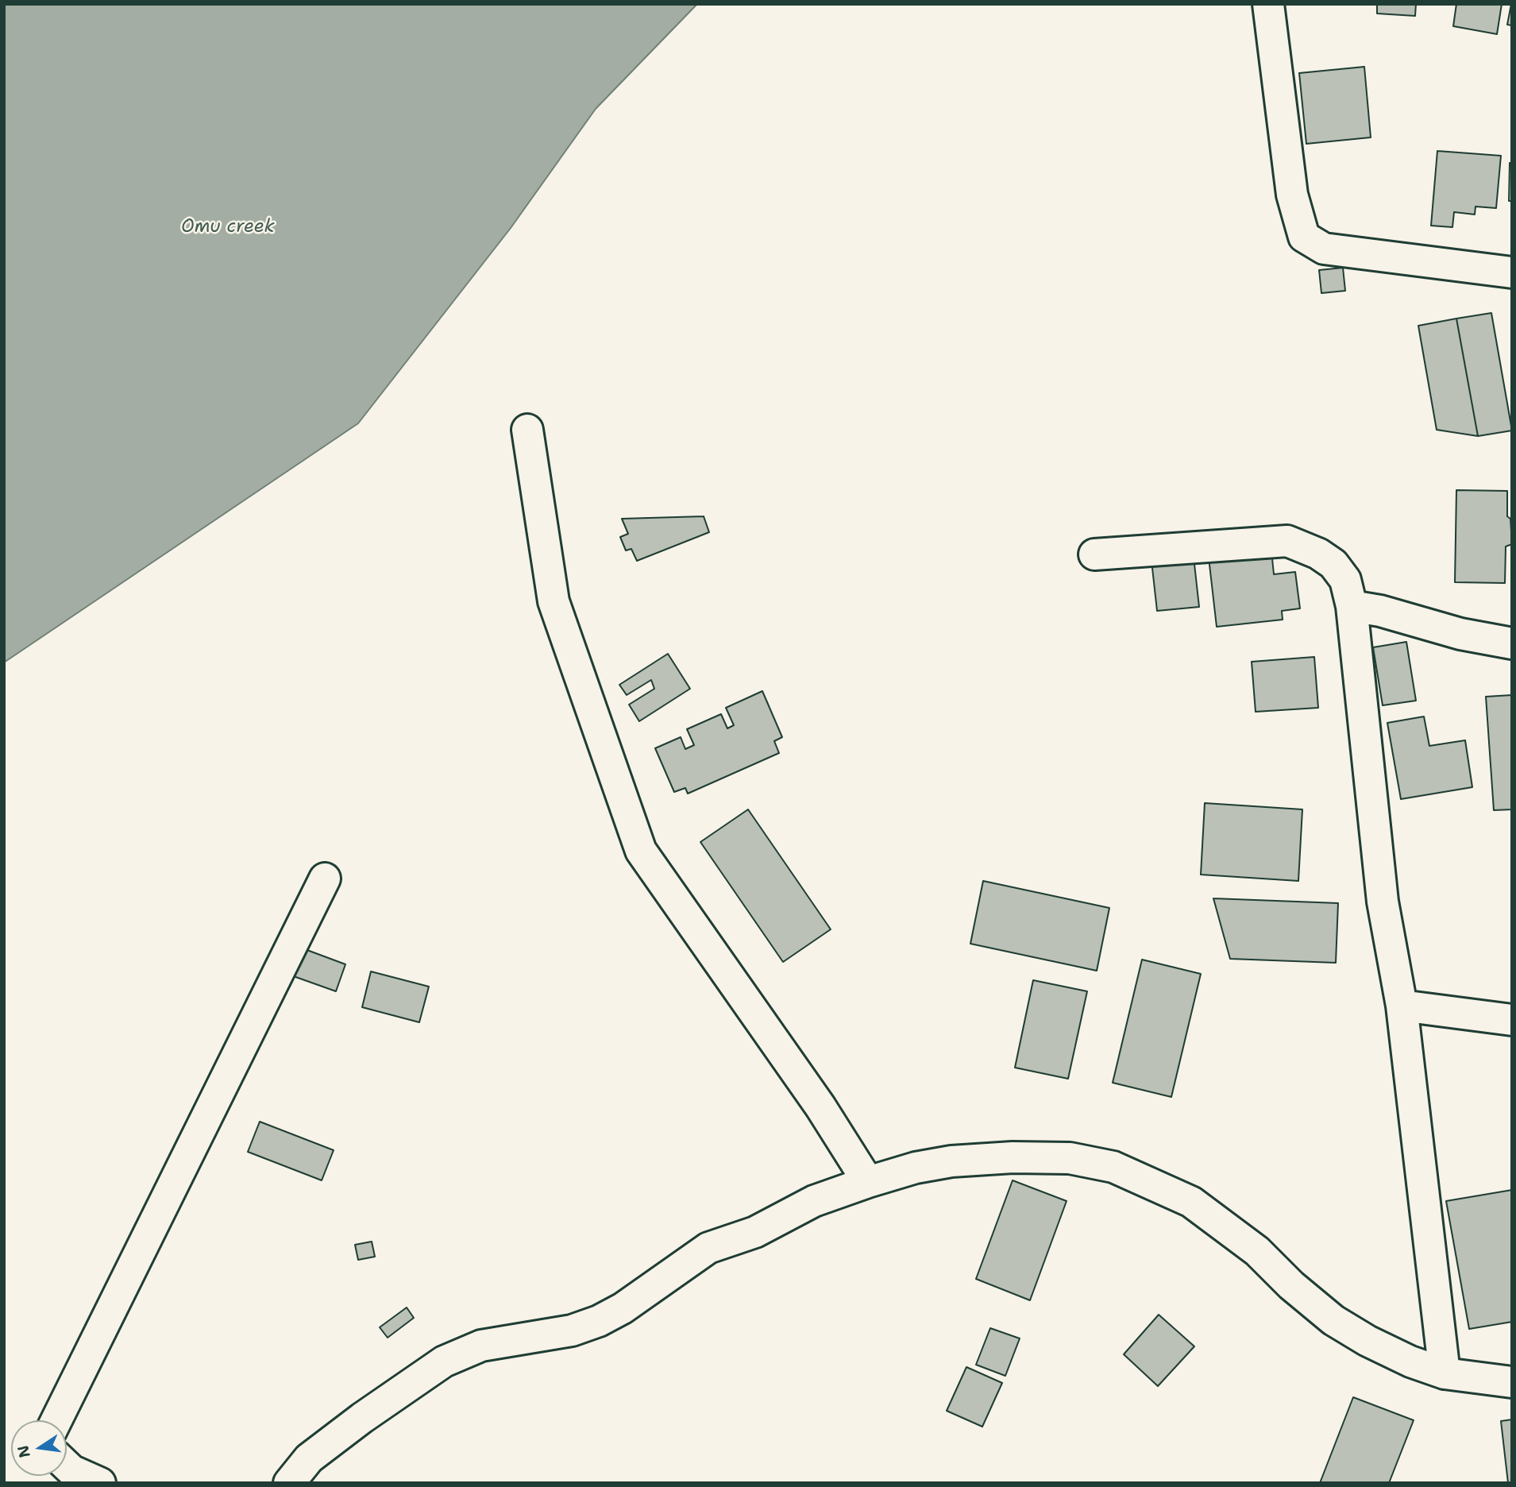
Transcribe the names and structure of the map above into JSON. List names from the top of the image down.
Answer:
{
  "water": ["Omu creek"],
  "north": "left"
}
